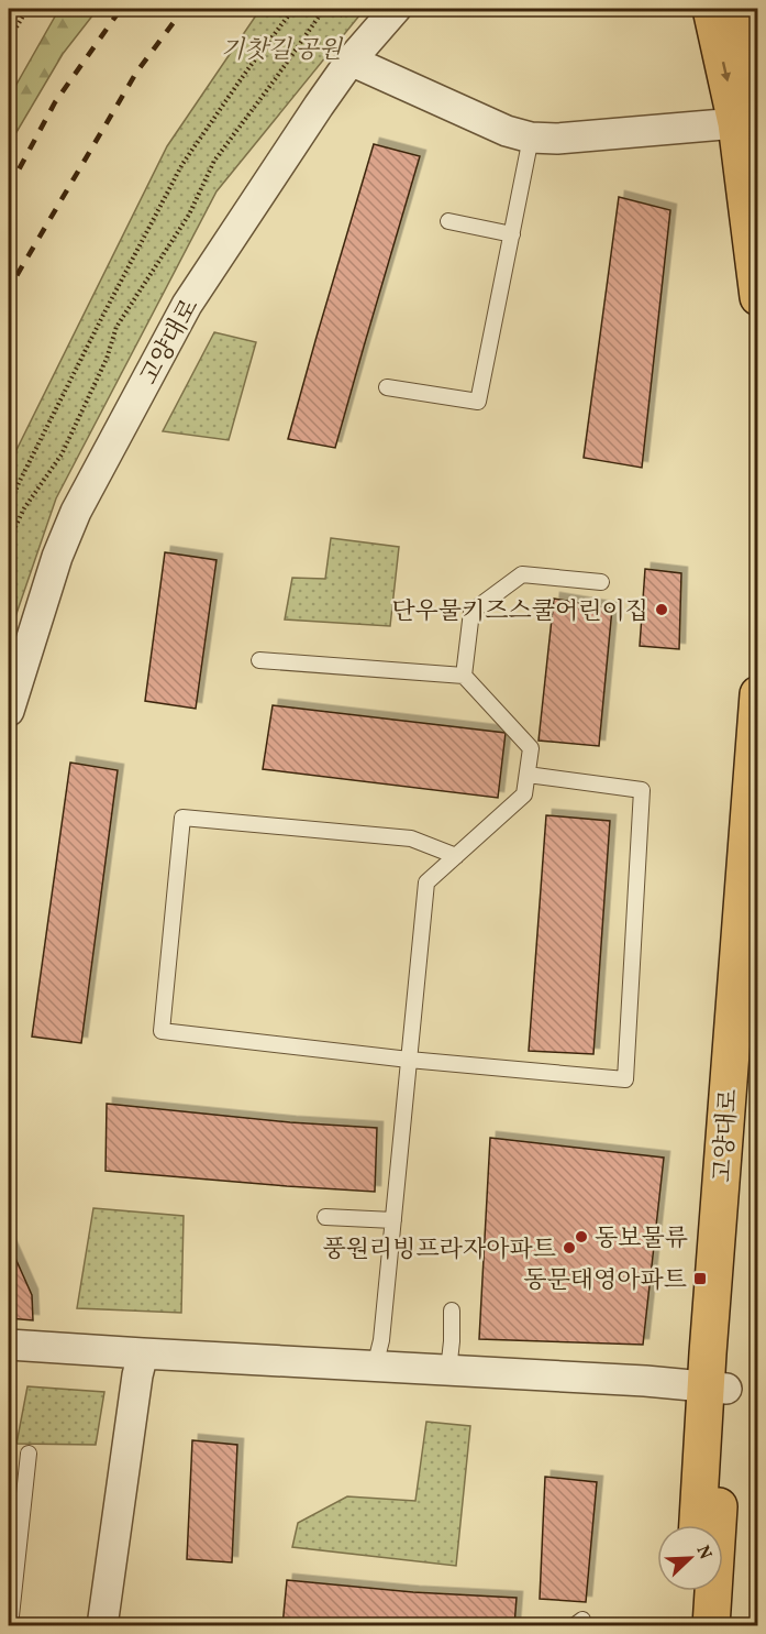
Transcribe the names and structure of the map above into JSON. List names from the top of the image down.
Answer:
{
  "streets": {
    "main road": ["고양대로"]
  },
  "parks": ["기찻길 공원"],
  "places": {
    "other": ["단우물키즈스쿨어린이집", "동보물류", "풍원리빙프라자아파트"],
    "transit": ["동문태영아파트"]
  },
  "north": "top right"
}
